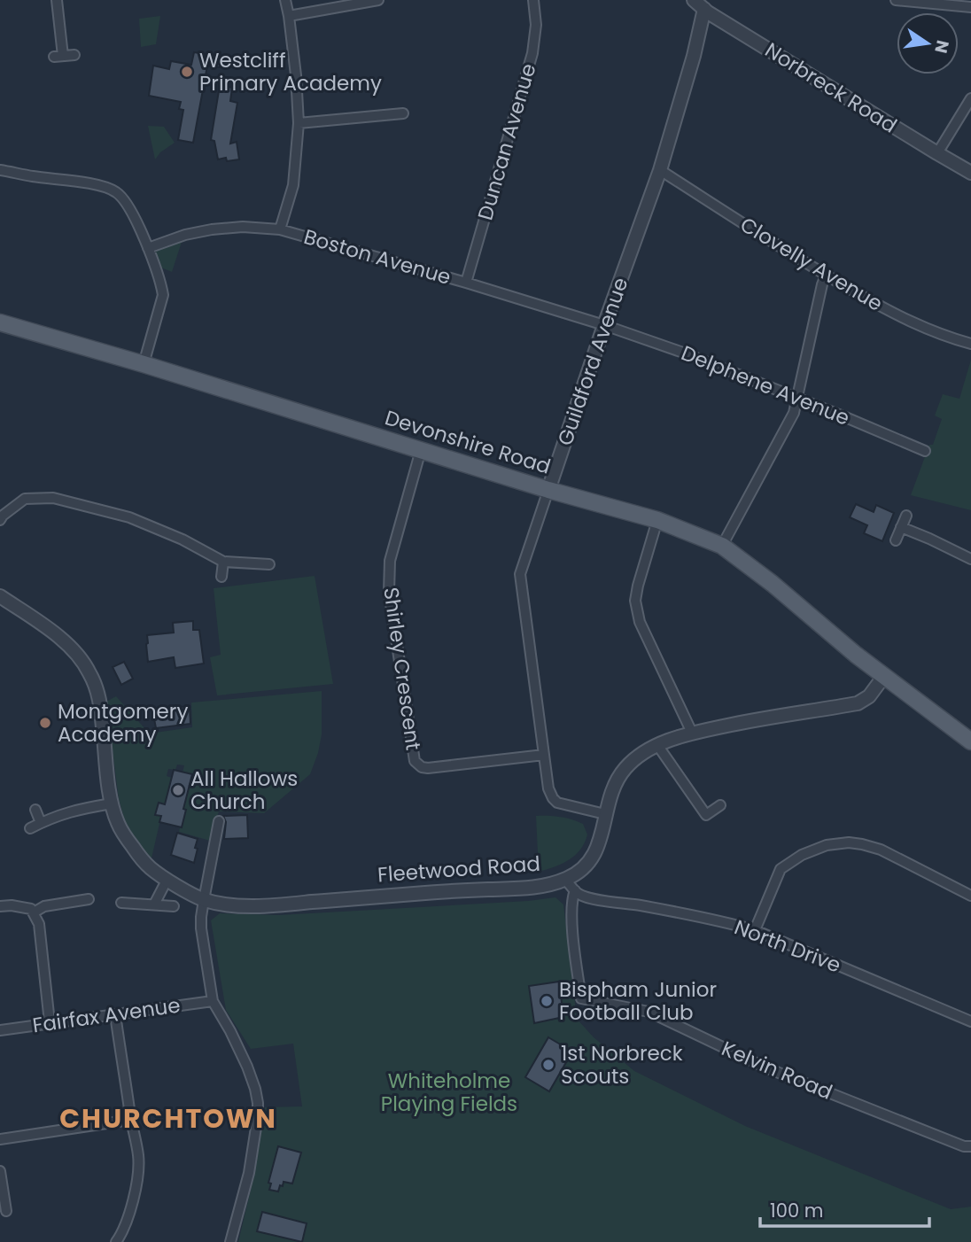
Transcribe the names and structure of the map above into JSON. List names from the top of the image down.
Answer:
{
  "streets": {
    "main road": ["Devonshire Road"],
    "street": [
      "Norbreck Road",
      "Duncan Avenue",
      "Boston Avenue",
      "Clovelly Avenue",
      "Guildford Avenue",
      "Delphene Avenue",
      "Shirley Crescent",
      "Fleetwood Road",
      "North Drive",
      "Fairfax Avenue",
      "Kelvin Road"
    ]
  },
  "crossings": [
    ["Norbreck Road", "Guildford Avenue"],
    ["Duncan Avenue", "Boston Avenue"],
    ["Boston Avenue", "Guildford Avenue"],
    ["Boston Avenue", "Delphene Avenue"],
    ["Clovelly Avenue", "Guildford Avenue"],
    ["Guildford Avenue", "Delphene Avenue"],
    ["Guildford Avenue", "Devonshire Road"],
    ["Guildford Avenue", "Shirley Crescent"],
    ["Guildford Avenue", "Fleetwood Road"],
    ["Devonshire Road", "Shirley Crescent"],
    ["Devonshire Road", "Fleetwood Road"],
    ["Fleetwood Road", "North Drive"],
    ["North Drive", "Kelvin Road"]
  ],
  "districts": ["CHURCHTOWN"],
  "parks": ["Whiteholme Playing Fields"],
  "places": [
    "Westcliff Primary Academy",
    "Montgomery Academy",
    "All Hallows Church",
    "Bispham Junior Football Club",
    "1st Norbreck Scouts"
  ],
  "scale_bar": "100 m",
  "north": "right"
}
